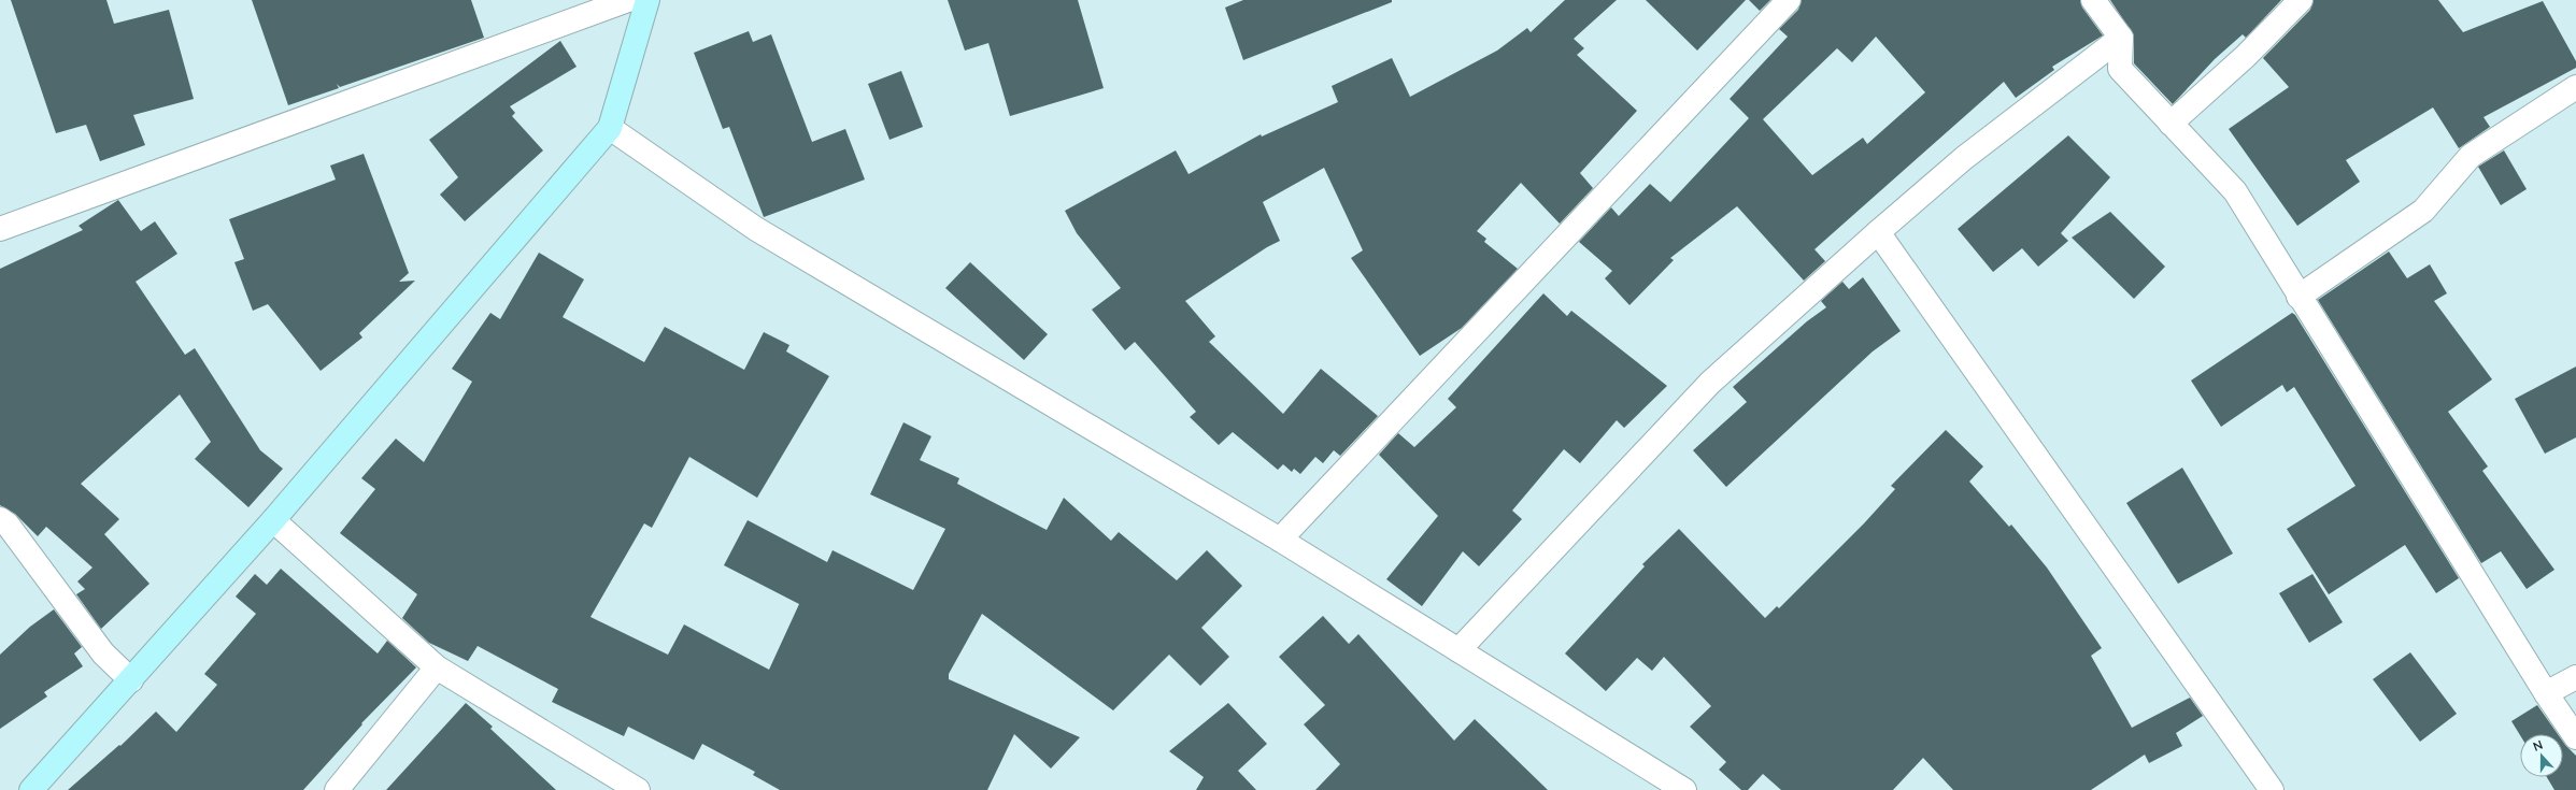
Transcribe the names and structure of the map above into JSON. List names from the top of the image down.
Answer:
{
  "north": "top"
}
